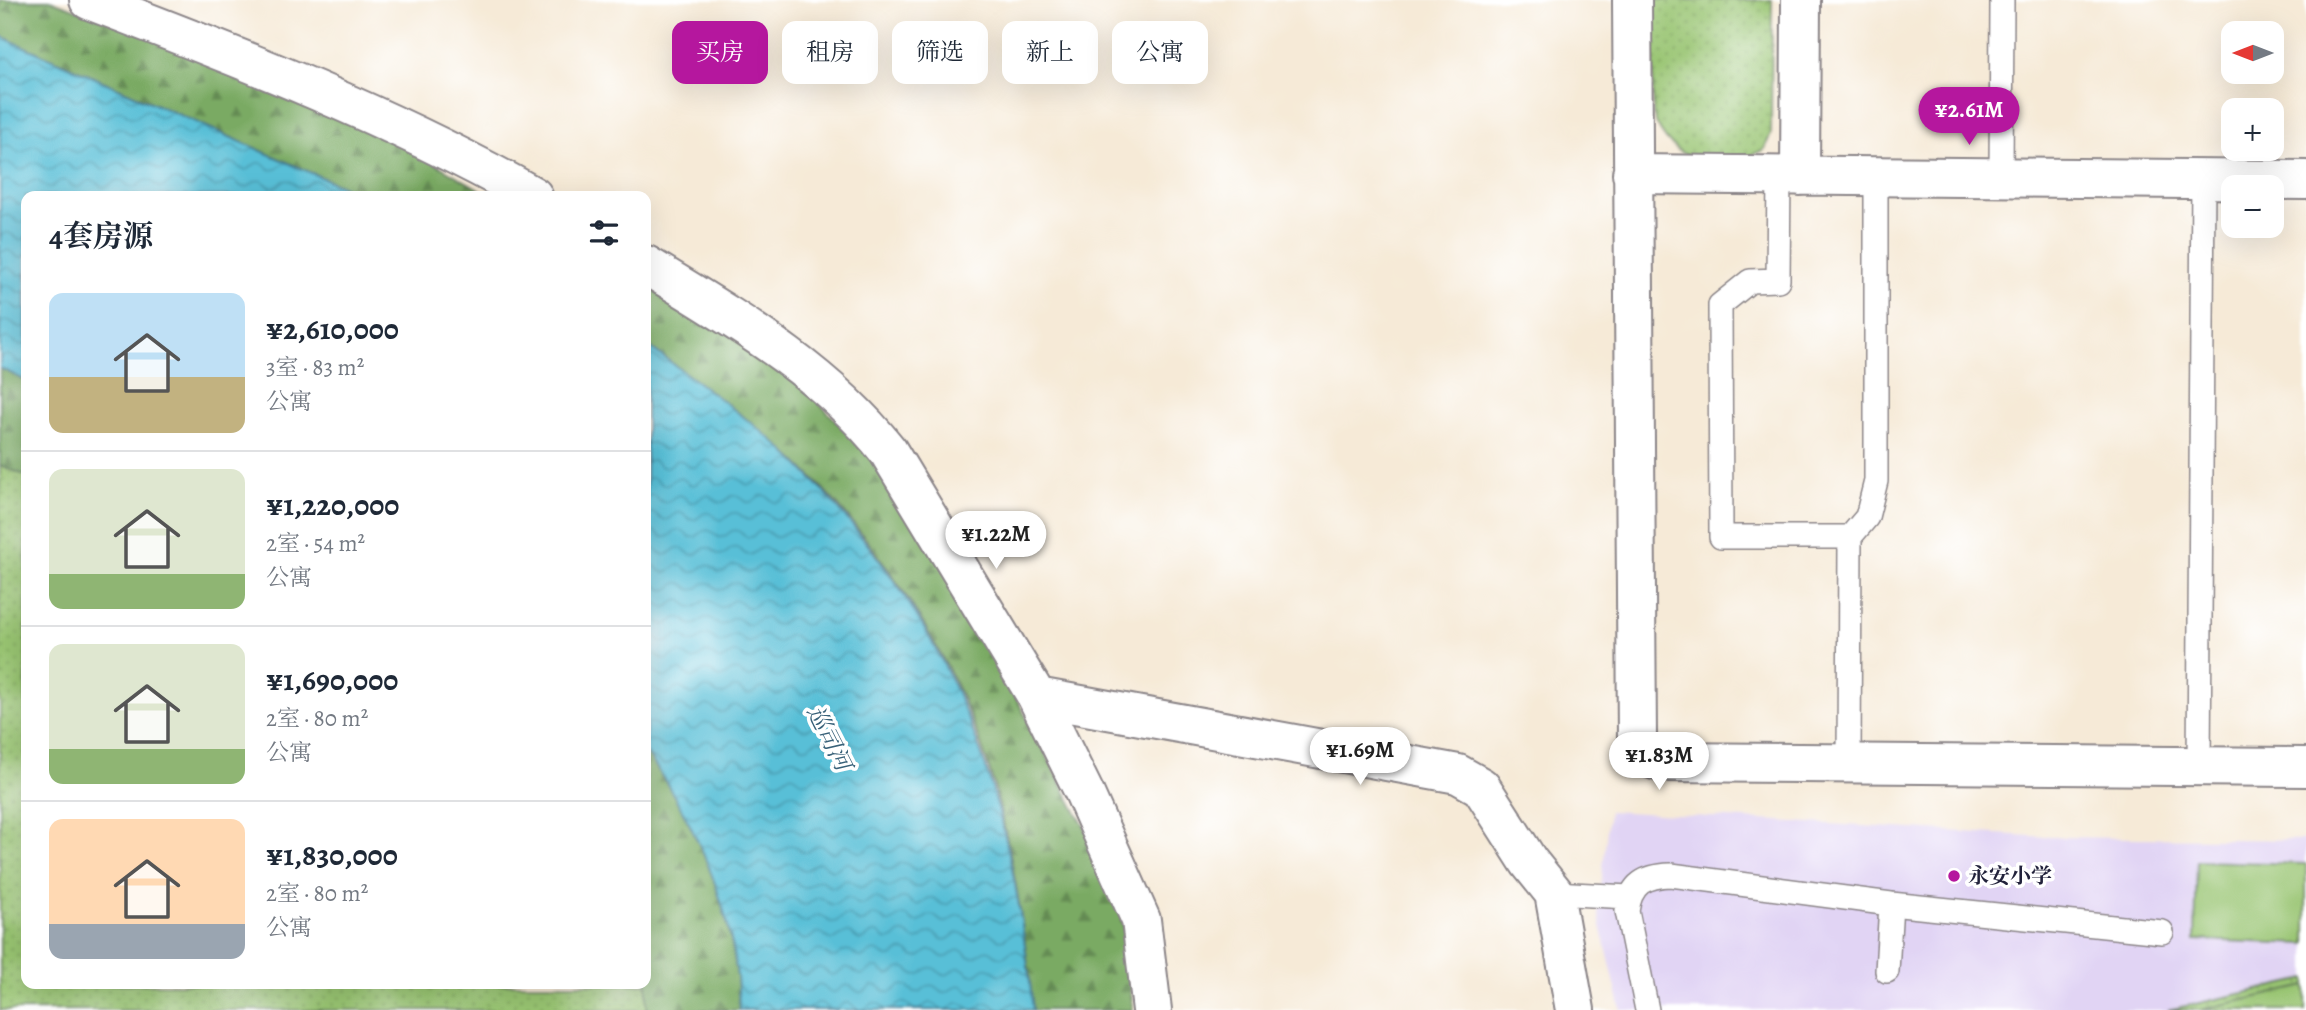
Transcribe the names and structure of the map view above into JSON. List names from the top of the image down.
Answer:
{
  "water": ["巡司河"],
  "places": ["永安小学"],
  "north": "left",
  "page": {
    "map_buttons": ["+", "−"],
    "chip": [
      "买房",
      "租房",
      "筛选",
      "新上",
      "公寓"
    ],
    "price": [
      "¥2.61M",
      "¥1.22M",
      "¥1.69M",
      "¥1.83M"
    ],
    "heading": "4套房源",
    "list": [
      {
        "name": "¥2,610,000",
        "note": "3室 · 83 m² · 公寓"
      },
      {
        "name": "¥1,220,000",
        "note": "2室 · 54 m² · 公寓"
      },
      {
        "name": "¥1,690,000",
        "note": "2室 · 80 m² · 公寓"
      },
      {
        "name": "¥1,830,000",
        "note": "2室 · 80 m² · 公寓"
      }
    ]
  }
}
